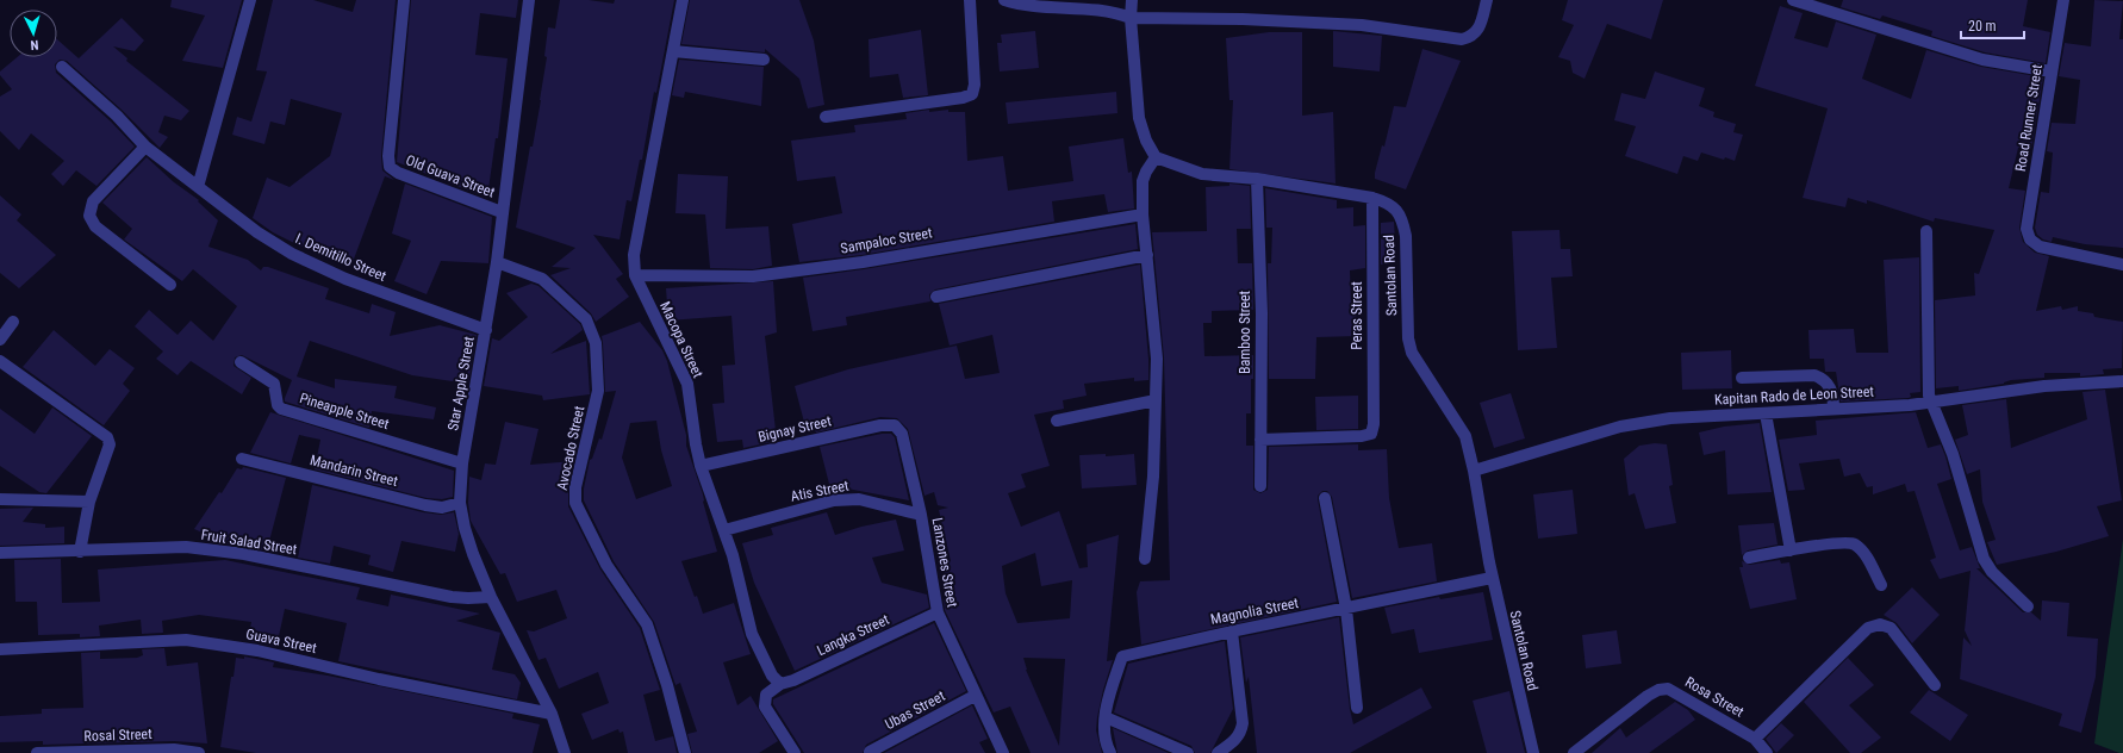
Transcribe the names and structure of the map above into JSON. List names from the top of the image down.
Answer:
{
  "streets": {
    "street": [
      "Road Runner Street",
      "Old Guava Street",
      "Sampaloc Street",
      "I. Demitillo Street",
      "Santolan Road",
      "Peras Street",
      "Bamboo Street",
      "Macopa Street",
      "Star Apple Street",
      "Kapitan Rado de Leon Street",
      "Pineapple Street",
      "Bignay Street",
      "Avocado Street",
      "Mandarin Street",
      "Atis Street",
      "Fruit Salad Street",
      "Lanzones Street",
      "Magnolia Street",
      "Langka Street",
      "Guava Street",
      "Rosa Street",
      "Ubas Street",
      "Rosal Street"
    ]
  },
  "crossings": [
    ["Old Guava Street", "Star Apple Street"],
    ["Sampaloc Street", "Macopa Street"],
    ["I. Demitillo Street", "Star Apple Street"],
    ["Santolan Road", "Peras Street"],
    ["Santolan Road", "Bamboo Street"],
    ["Santolan Road", "Kapitan Rado de Leon Street"],
    ["Santolan Road", "Magnolia Street"],
    ["Peras Street", "Bamboo Street"],
    ["Macopa Street", "Bignay Street"],
    ["Macopa Street", "Atis Street"],
    ["Macopa Street", "Langka Street"],
    ["Star Apple Street", "Pineapple Street"],
    ["Star Apple Street", "Avocado Street"],
    ["Star Apple Street", "Mandarin Street"],
    ["Star Apple Street", "Fruit Salad Street"],
    ["Star Apple Street", "Guava Street"],
    ["Bignay Street", "Lanzones Street"],
    ["Atis Street", "Lanzones Street"],
    ["Lanzones Street", "Langka Street"],
    ["Lanzones Street", "Ubas Street"]
  ],
  "scale_bar": "20 m",
  "north": "bottom"
}
